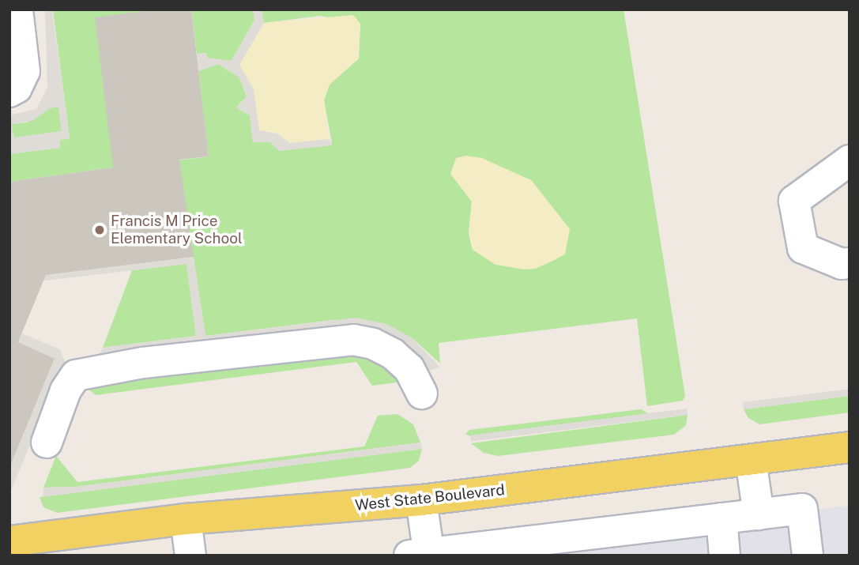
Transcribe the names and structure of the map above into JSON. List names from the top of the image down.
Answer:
{
  "streets": {
    "main road": ["West State Boulevard"]
  },
  "places": ["Francis M Price Elementary School"]
}
